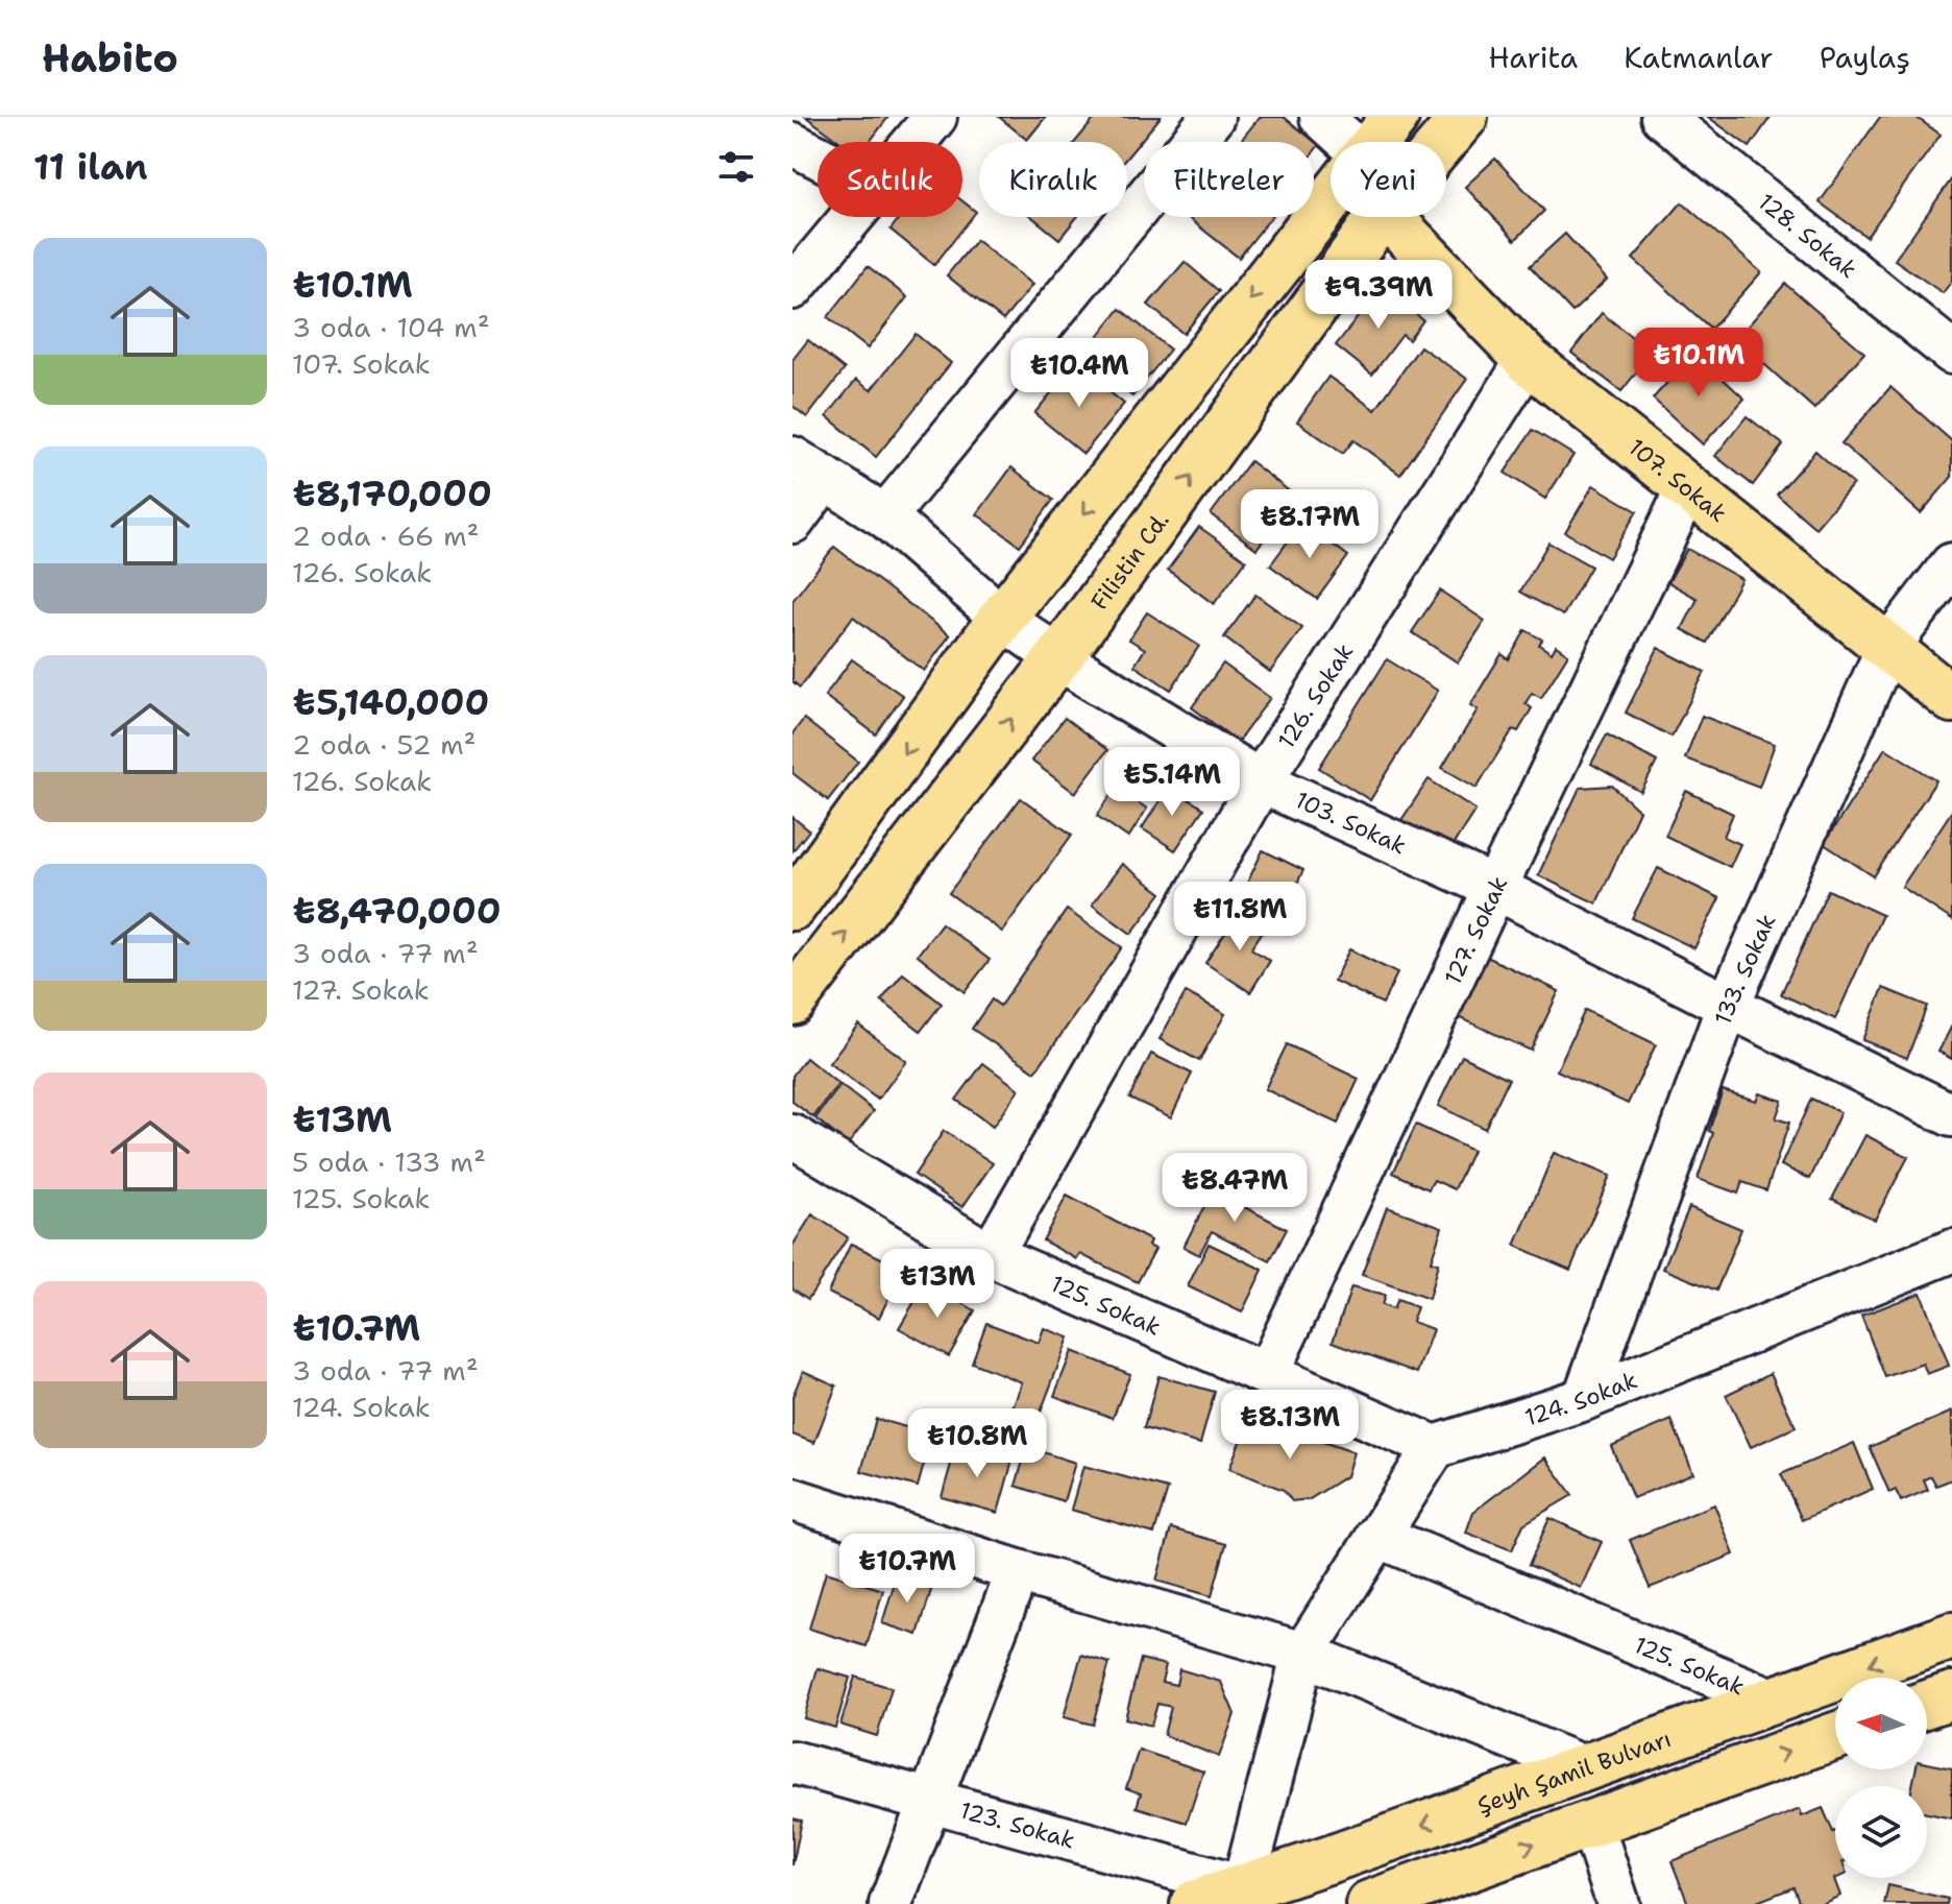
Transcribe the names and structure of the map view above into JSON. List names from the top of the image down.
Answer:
{
  "streets": {
    "main road": ["107. Sokak", "Filistin Cd.", "Şeyh Şamil Bulvarı"],
    "street": [
      "128. Sokak",
      "126. Sokak",
      "103. Sokak",
      "127. Sokak",
      "133. Sokak",
      "125. Sokak",
      "124. Sokak",
      "123. Sokak"
    ]
  },
  "crossings": [
    ["107. Sokak", "126. Sokak"],
    ["107. Sokak", "127. Sokak"],
    ["107. Sokak", "133. Sokak"],
    ["Filistin Cd.", "103. Sokak"],
    ["126. Sokak", "103. Sokak"],
    ["126. Sokak", "125. Sokak"],
    ["103. Sokak", "127. Sokak"],
    ["103. Sokak", "133. Sokak"],
    ["127. Sokak", "125. Sokak"],
    ["133. Sokak", "124. Sokak"],
    ["125. Sokak", "124. Sokak"],
    ["125. Sokak", "Şeyh Şamil Bulvarı"],
    ["Şeyh Şamil Bulvarı", "123. Sokak"]
  ],
  "north": "left",
  "page": {
    "header": "Habito",
    "nav": ["Harita", "Katmanlar", "Paylaş"],
    "heading": "11 ilan",
    "chip": [
      "Satılık",
      "Kiralık",
      "Filtreler",
      "Yeni"
    ],
    "list": [
      {
        "name": "₺10.1M",
        "note": "3 oda · 104 m² · 107. Sokak"
      },
      {
        "name": "₺8,170,000",
        "note": "2 oda · 66 m² · 126. Sokak"
      },
      {
        "name": "₺5,140,000",
        "note": "2 oda · 52 m² · 126. Sokak"
      },
      {
        "name": "₺8,470,000",
        "note": "3 oda · 77 m² · 127. Sokak"
      },
      {
        "name": "₺13M",
        "note": "5 oda · 133 m² · 125. Sokak"
      },
      {
        "name": "₺10.7M",
        "note": "3 oda · 77 m² · 124. Sokak"
      }
    ],
    "price": [
      "₺9.39M",
      "₺10.1M",
      "₺10.4M",
      "₺8.17M",
      "₺5.14M",
      "₺11.8M",
      "₺8.47M",
      "₺13M",
      "₺8.13M",
      "₺10.8M",
      "₺10.7M"
    ]
  }
}
